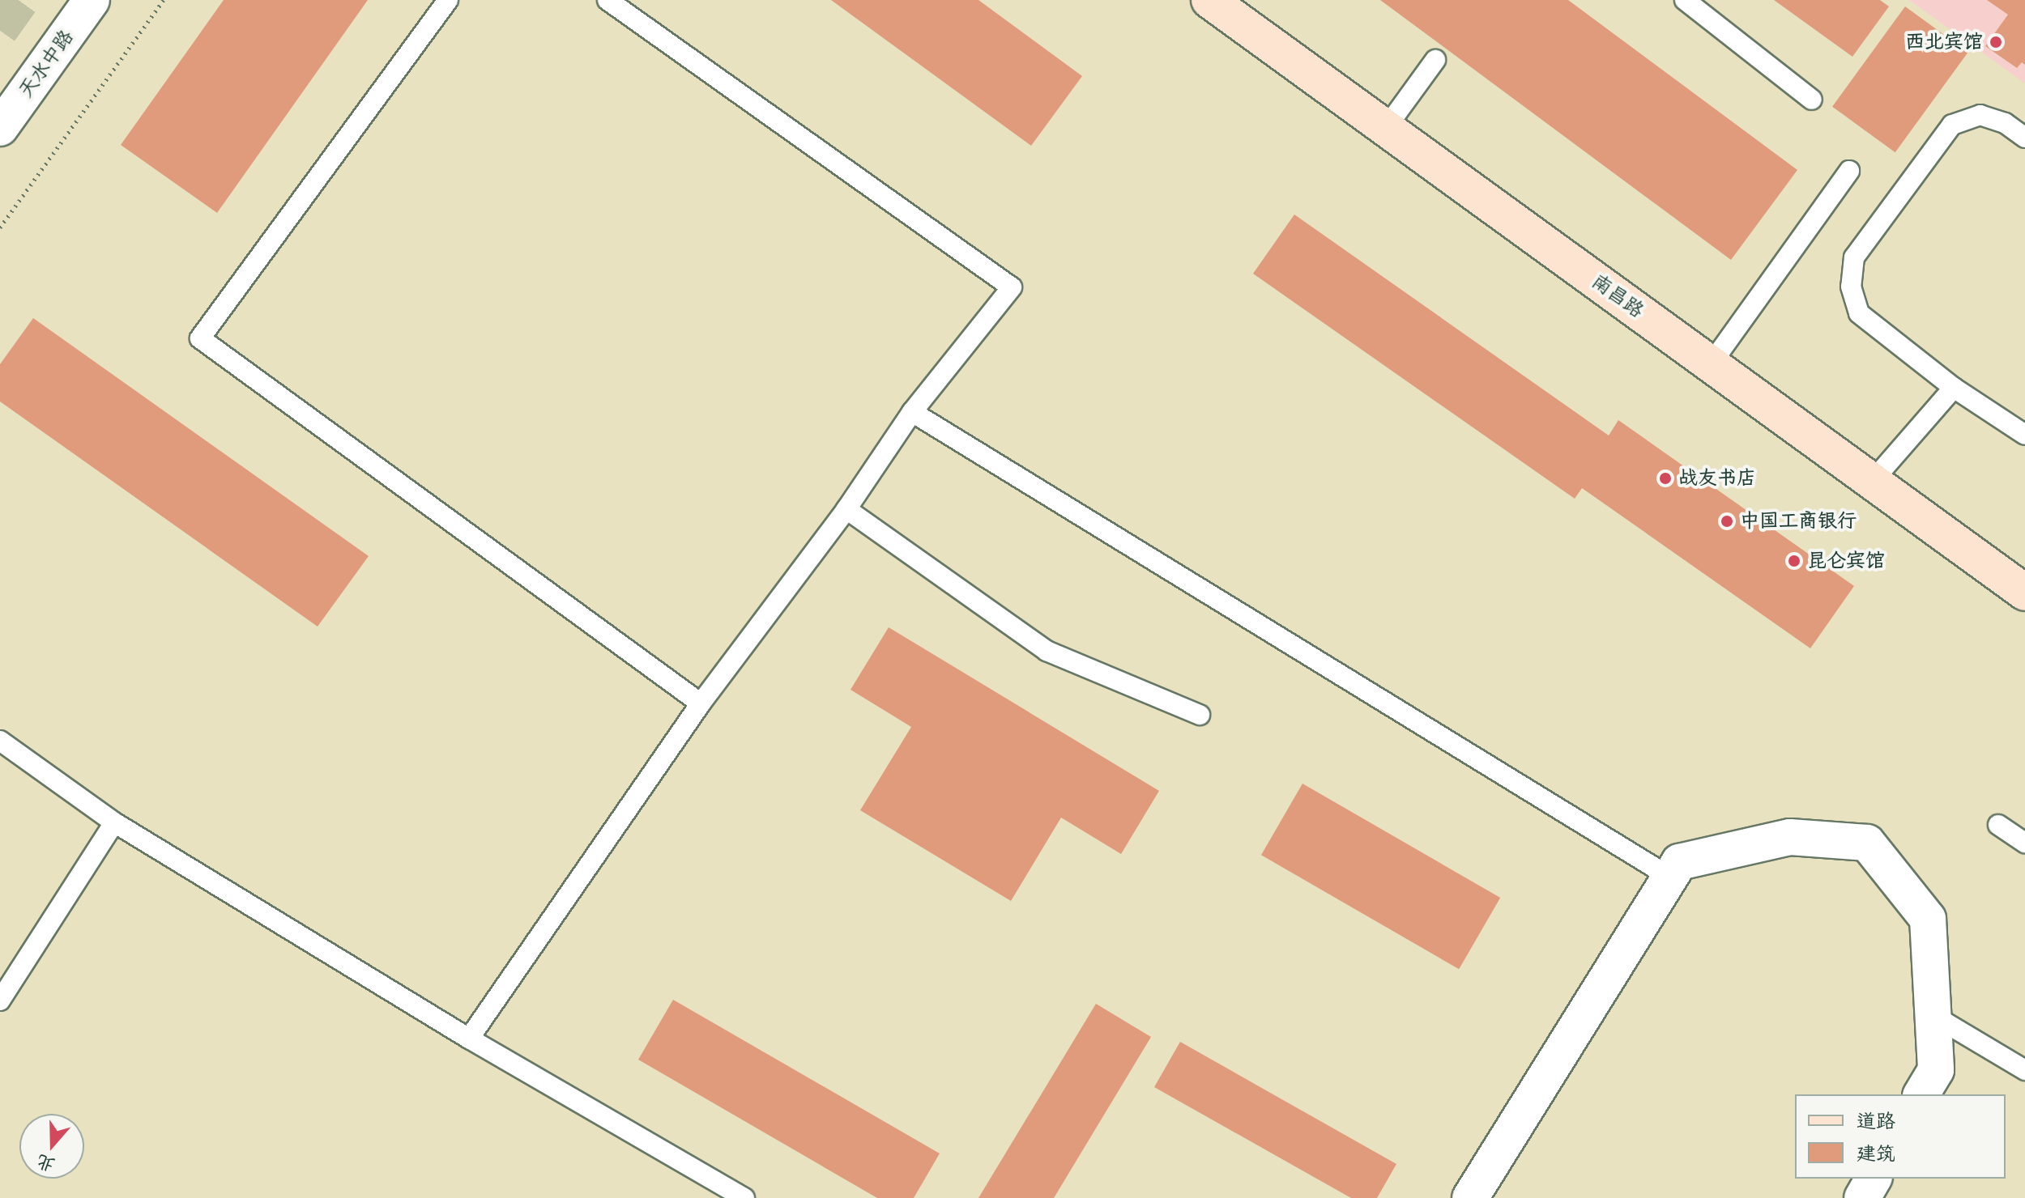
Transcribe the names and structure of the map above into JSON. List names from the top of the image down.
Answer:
{
  "streets": {
    "main road": ["南昌路"],
    "street": ["天水中路"]
  },
  "places": [
    "西北宾馆",
    "战友书店",
    "中国工商银行",
    "昆仑宾馆"
  ],
  "legend": ["道路", "建筑"],
  "north": "bottom"
}
